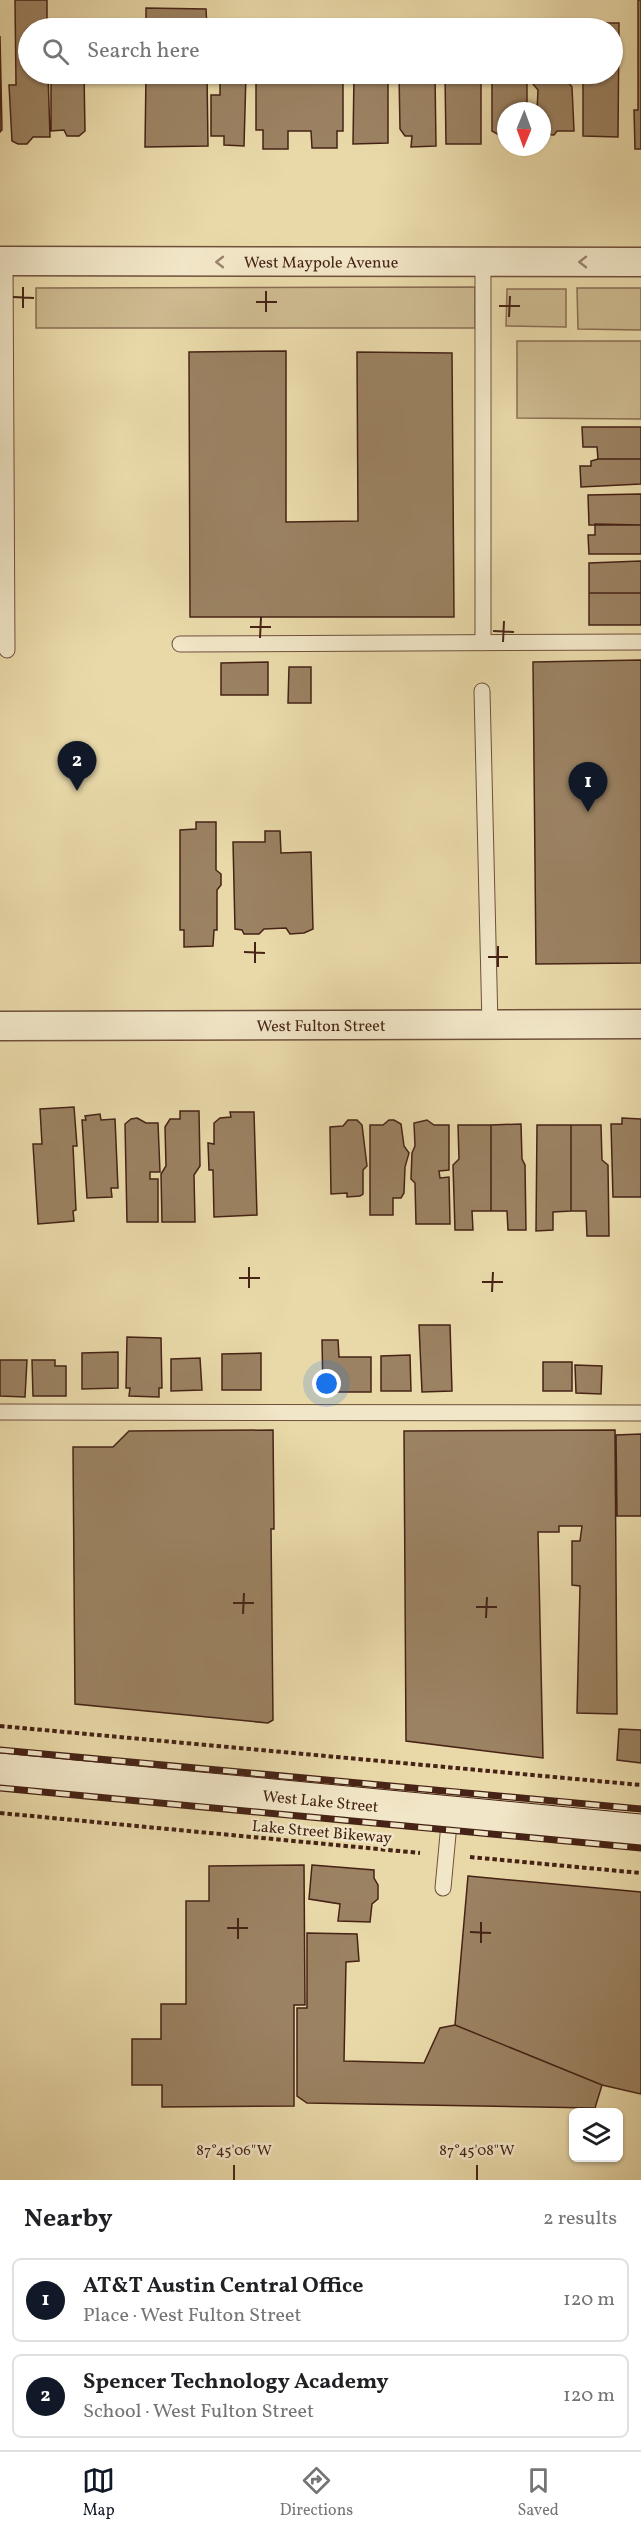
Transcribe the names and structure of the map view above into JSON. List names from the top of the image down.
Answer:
{
  "streets": {
    "main road": ["West Lake Street"],
    "street": ["West Maypole Avenue", "West Fulton Street"],
    "path": ["Lake Street Bikeway"]
  },
  "one_way": ["West Maypole Avenue"],
  "north": "bottom",
  "page": {
    "search": "Search here",
    "pins": ["2", "1"],
    "heading": ["Nearby", "2 results"],
    "list": [
      {
        "mark": "1",
        "name": "AT&T Austin Central Office",
        "note": "Place · West Fulton Street",
        "value": "120 m"
      },
      {
        "mark": "2",
        "name": "Spencer Technology Academy",
        "note": "School · West Fulton Street",
        "value": "120 m"
      }
    ],
    "nav": ["Map", "Directions", "Saved"]
  },
  "coordinates": ["87°45'06\"W", "87°45'08\"W"]
}
